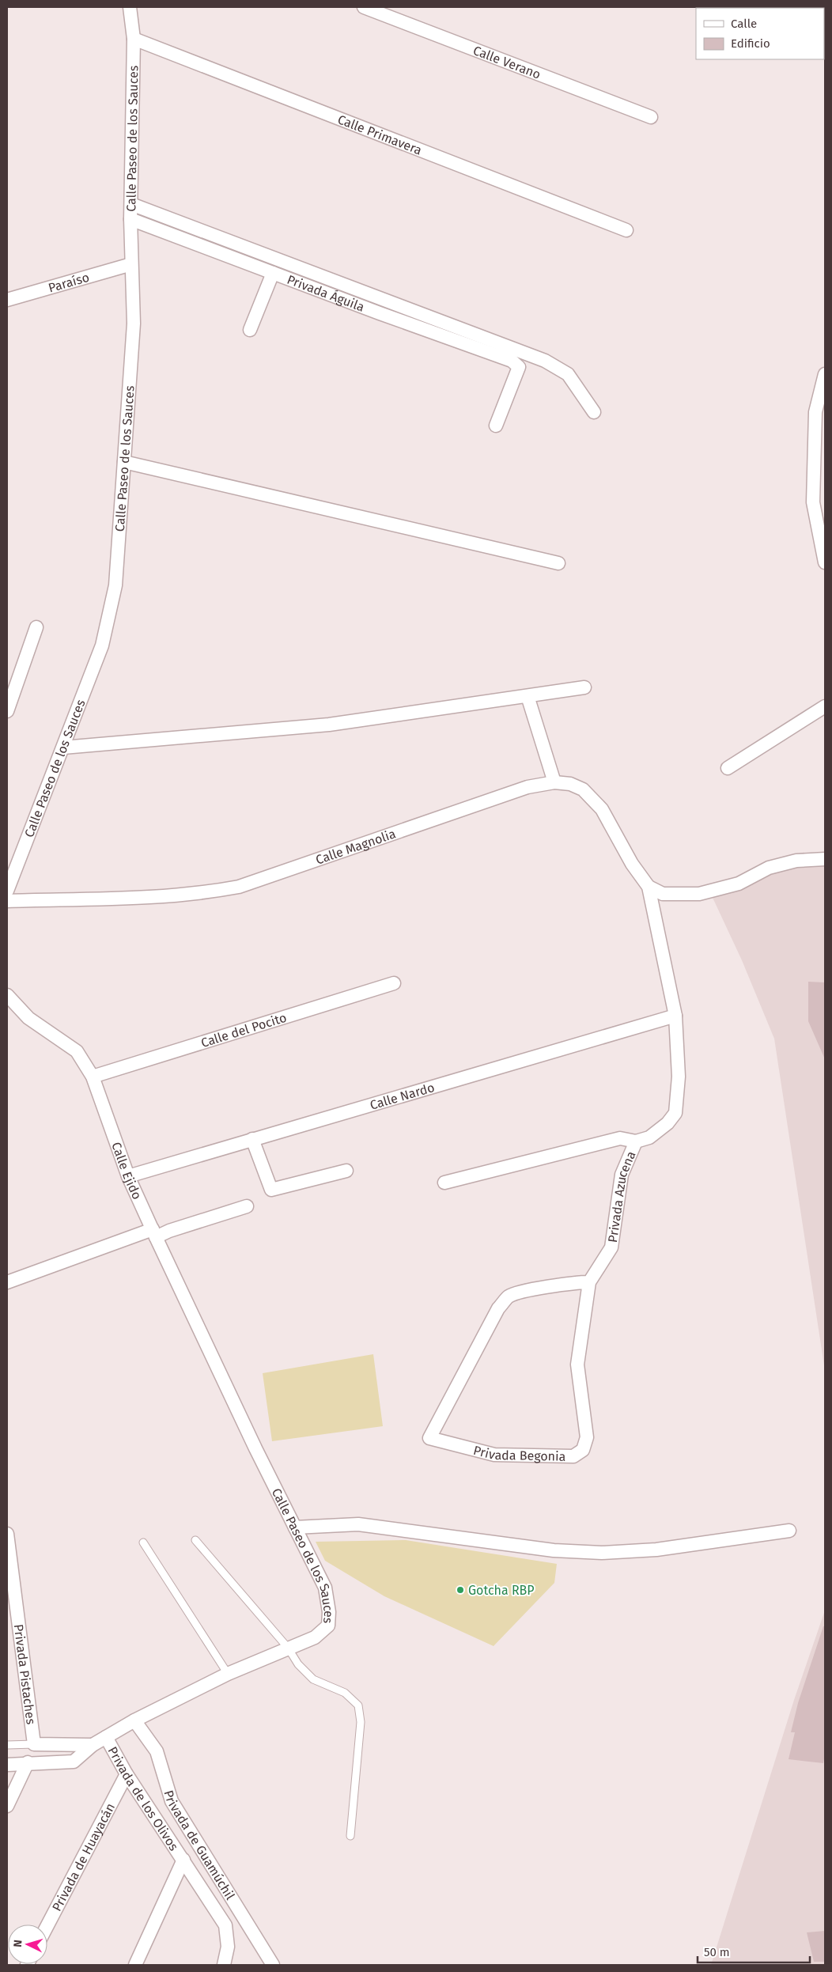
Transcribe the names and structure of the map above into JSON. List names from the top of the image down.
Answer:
{
  "streets": {
    "street": [
      "Calle Verano",
      "Calle Primavera",
      "Calle Paseo de los Sauces",
      "Paraíso",
      "Privada Águila",
      "Calle Magnolia",
      "Calle del Pocito",
      "Calle Nardo",
      "Calle Ejido",
      "Privada Azucena",
      "Privada Begonia",
      "Privada Pistaches",
      "Privada de los Olivos",
      "Privada de Guamúchil",
      "Privada de Huayacán"
    ]
  },
  "crossings": [
    ["Calle Primavera", "Calle Paseo de los Sauces"],
    ["Calle Paseo de los Sauces", "Paraíso"],
    ["Calle Paseo de los Sauces", "Privada Águila"],
    ["Calle Paseo de los Sauces", "Calle Ejido"],
    ["Calle Paseo de los Sauces", "Privada de los Olivos"],
    ["Calle Paseo de los Sauces", "Privada de Guamúchil"],
    ["Calle Magnolia", "Privada Azucena"],
    ["Calle del Pocito", "Calle Ejido"],
    ["Calle Nardo", "Calle Ejido"],
    ["Calle Nardo", "Privada Azucena"],
    ["Privada Azucena", "Privada Begonia"],
    ["Privada de los Olivos", "Privada de Huayacán"]
  ],
  "places": ["Gotcha RBP"],
  "legend": ["Calle", "Edificio"],
  "scale_bar": "50 m",
  "north": "left"
}
